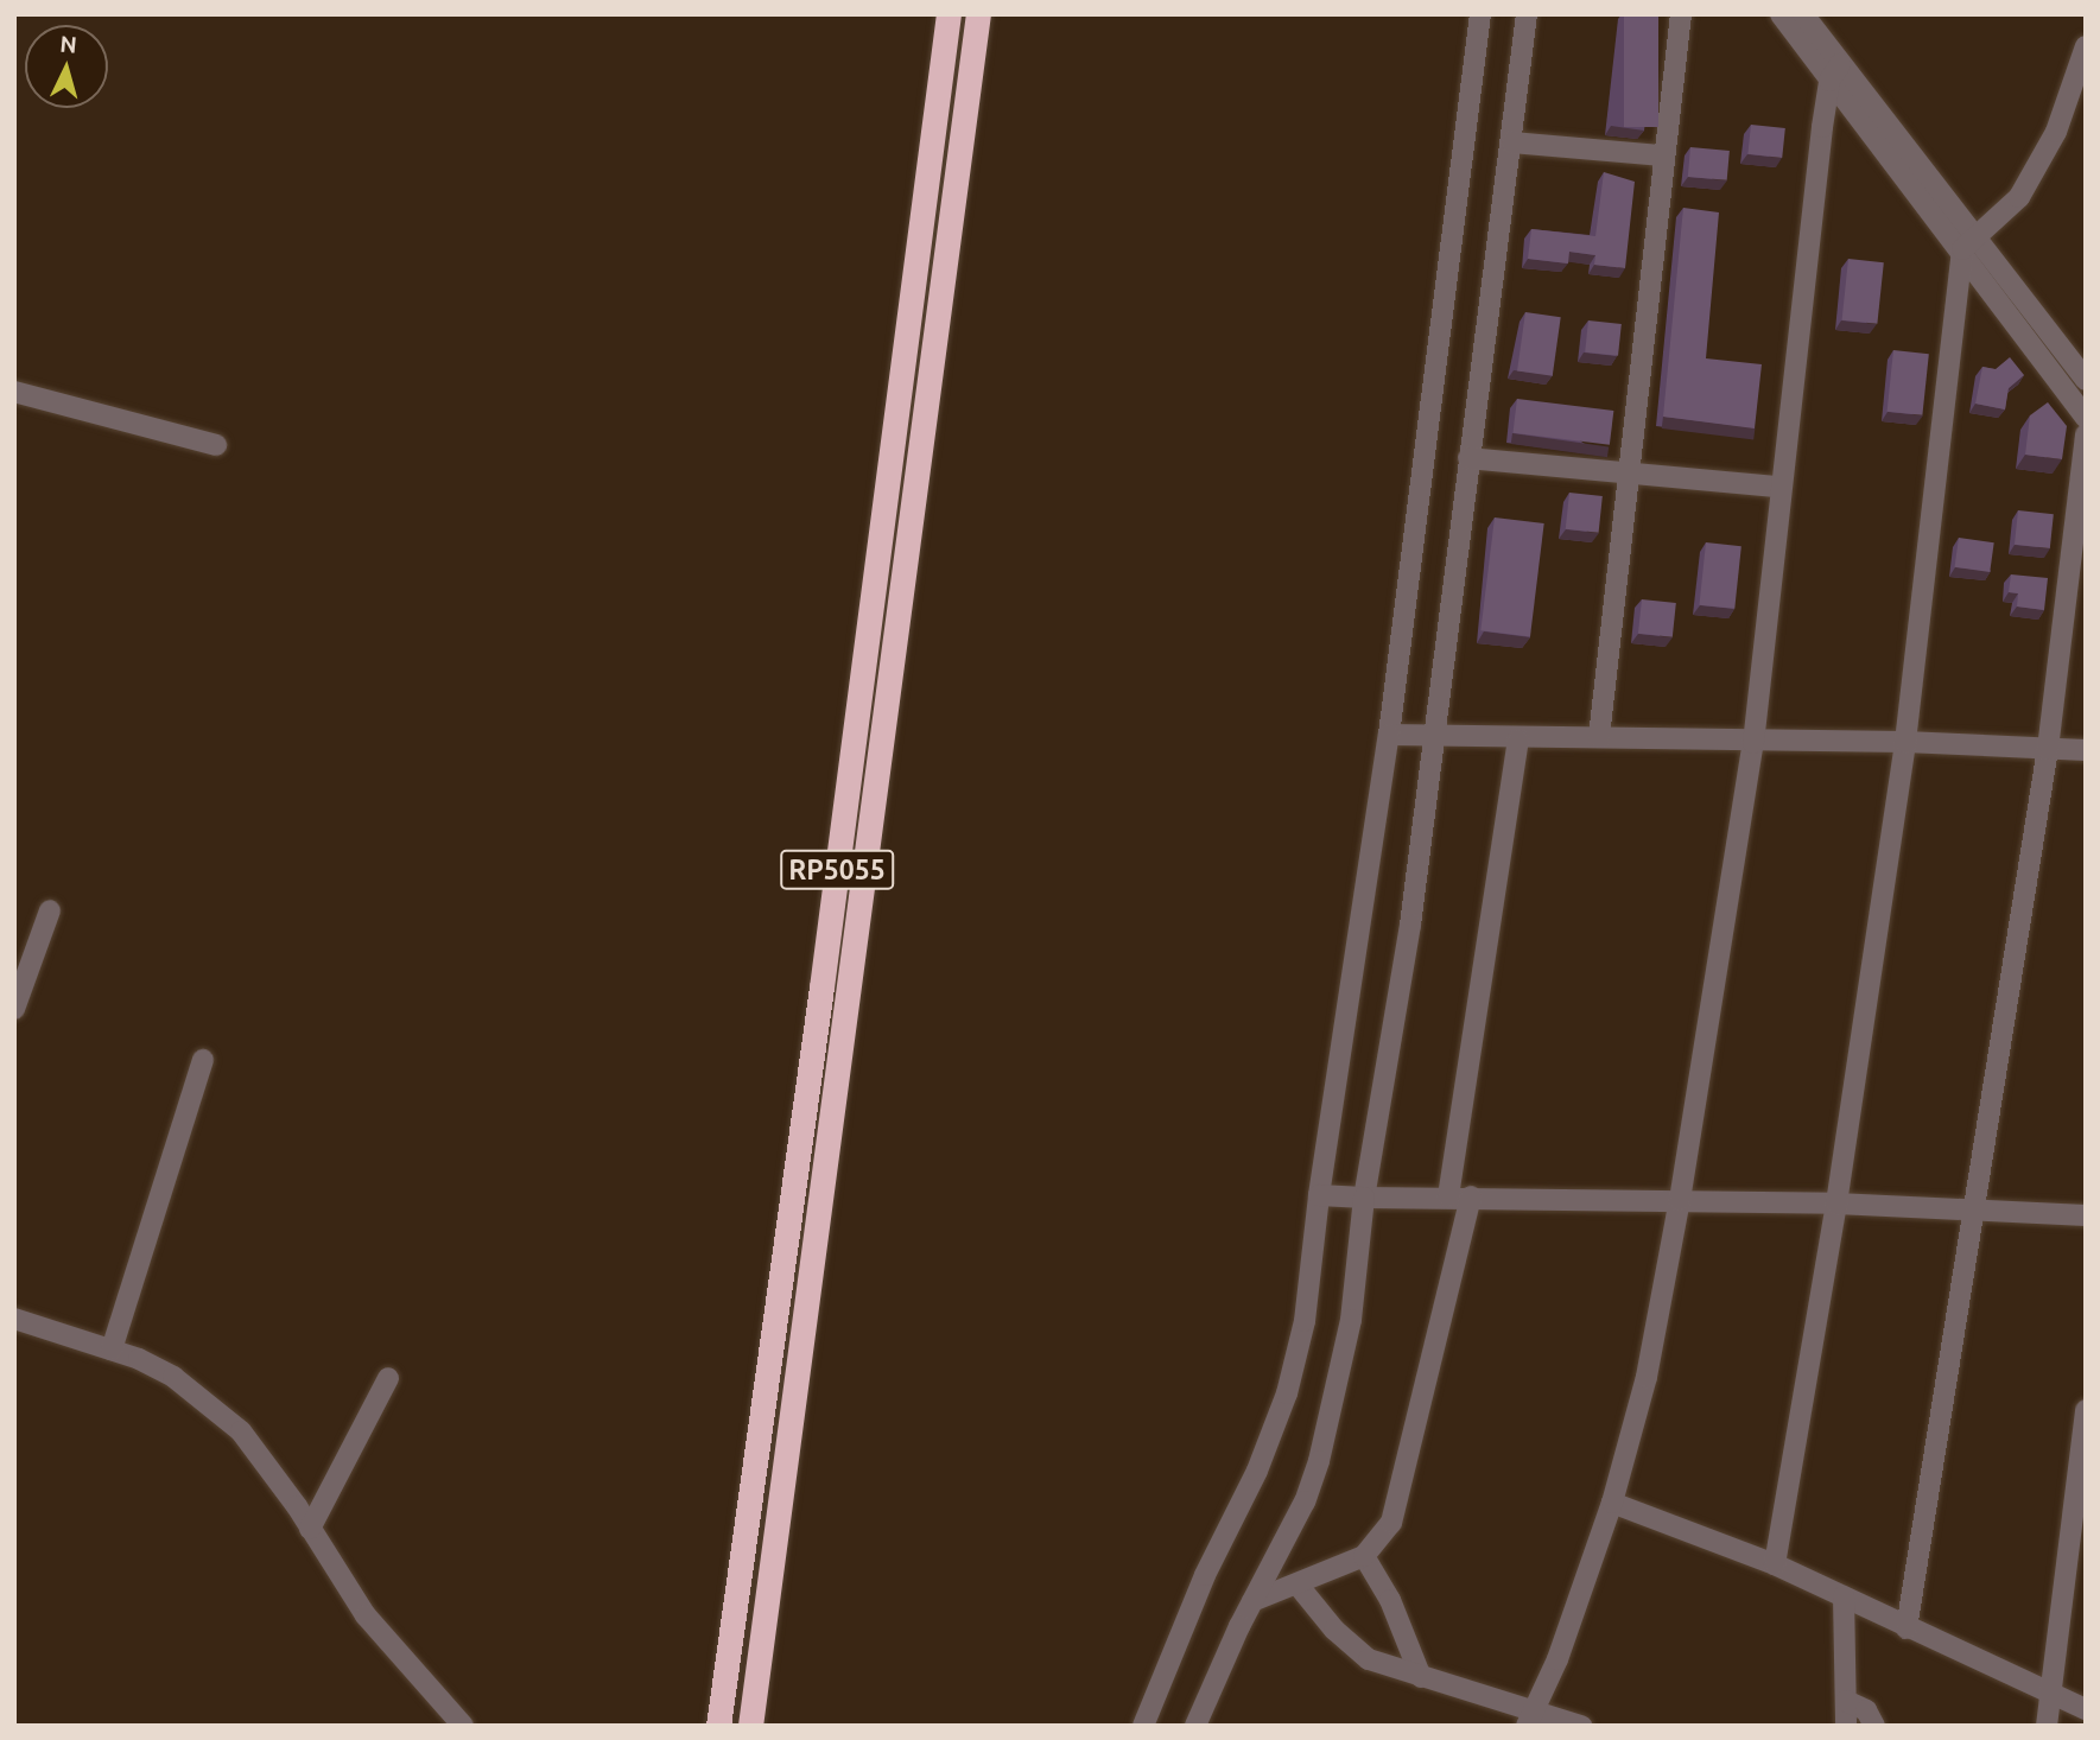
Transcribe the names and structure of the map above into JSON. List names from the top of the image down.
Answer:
{
  "streets": {
    "highway": ["RP5055"]
  },
  "north": "top"
}
